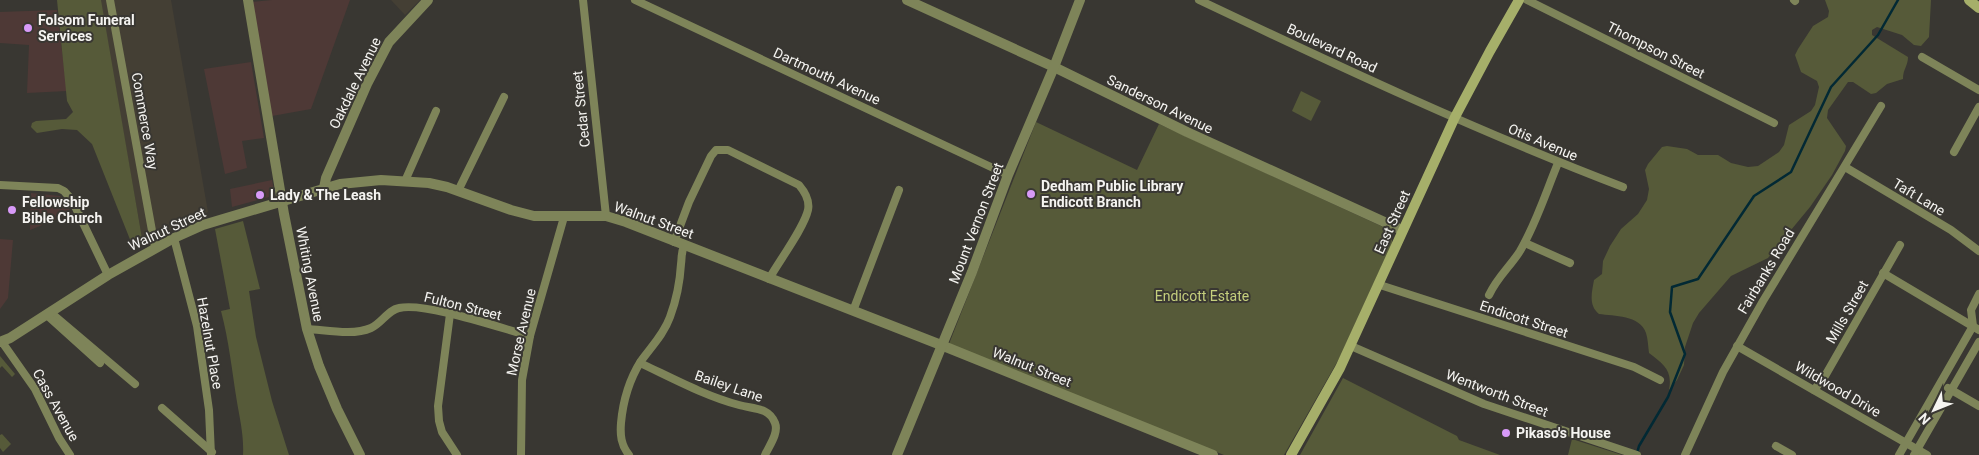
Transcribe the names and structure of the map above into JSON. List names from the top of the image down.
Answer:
{
  "streets": {
    "main road": ["East Street"],
    "street": [
      "Boulevard Road",
      "Thompson Street",
      "Dartmouth Avenue",
      "Oakdale Avenue",
      "Sanderson Avenue",
      "Cedar Street",
      "Commerce Way",
      "Otis Avenue",
      "Taft Lane",
      "Walnut Street",
      "Mount Vernon Street",
      "Fairbanks Road",
      "Whiting Avenue",
      "Fulton Street",
      "Mills Street",
      "Endicott Street",
      "Morse Avenue",
      "Hazelnut Place",
      "Bailey Lane",
      "Wildwood Drive",
      "Wentworth Street",
      "Cass Avenue"
    ]
  },
  "crossings": [
    ["Boulevard Road", "Otis Avenue"],
    ["Boulevard Road", "East Street"],
    ["Dartmouth Avenue", "Mount Vernon Street"],
    ["Oakdale Avenue", "Walnut Street"],
    ["Sanderson Avenue", "East Street"],
    ["Sanderson Avenue", "Mount Vernon Street"],
    ["Cedar Street", "Walnut Street"],
    ["Commerce Way", "Walnut Street"],
    ["Otis Avenue", "East Street"],
    ["Taft Lane", "Fairbanks Road"],
    ["Walnut Street", "Mount Vernon Street"],
    ["Walnut Street", "Whiting Avenue"],
    ["Walnut Street", "Morse Avenue"],
    ["Walnut Street", "Hazelnut Place"],
    ["Walnut Street", "Cass Avenue"],
    ["East Street", "Endicott Street"],
    ["East Street", "Wentworth Street"],
    ["Fairbanks Road", "Wildwood Drive"],
    ["Whiting Avenue", "Fulton Street"],
    ["Fulton Street", "Morse Avenue"],
    ["Mills Street", "Wildwood Drive"]
  ],
  "parks": ["Endicott Estate"],
  "places": [
    "Folsom Funeral Services",
    "Dedham Public Library Endicott Branch",
    "Lady & The Leash",
    "Fellowship Bible Church",
    "Pikaso's House"
  ],
  "north": "bottom left"
}
